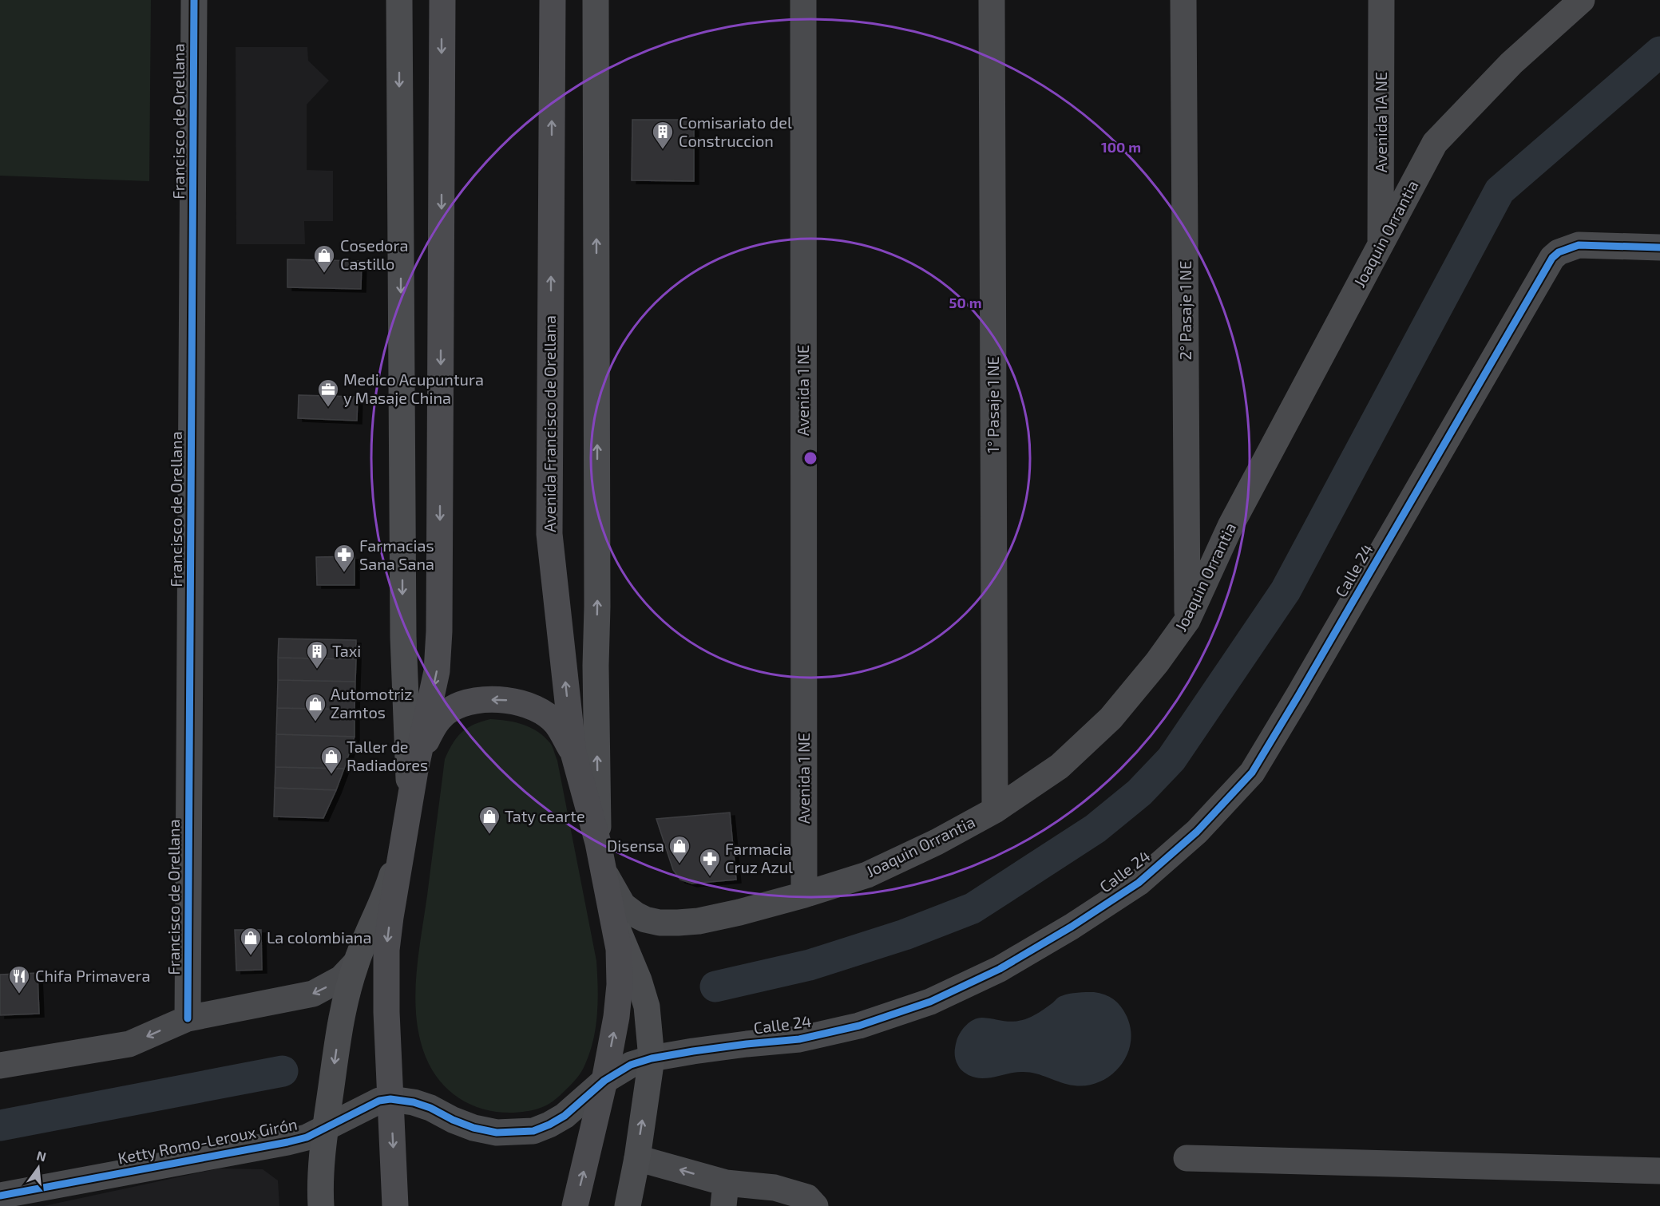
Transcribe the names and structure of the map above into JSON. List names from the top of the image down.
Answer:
{
  "streets": {
    "highway": ["Avenida Francisco de Orellana"],
    "street": [
      "Francisco de Orellana",
      "Avenida 1A NE",
      "Joaquin Orrantia",
      "2° Pasaje 1 NE",
      "Avenida 1 NE",
      "1° Pasaje 1 NE",
      "Calle 24",
      "Ketty Romo-Leroux Girón"
    ]
  },
  "crossings": [
    ["Avenida 1A NE", "Joaquin Orrantia"],
    ["Joaquin Orrantia", "2° Pasaje 1 NE"],
    ["Joaquin Orrantia", "Avenida 1 NE"],
    ["Joaquin Orrantia", "1° Pasaje 1 NE"],
    ["Joaquin Orrantia", "Avenida Francisco de Orellana"],
    ["Avenida Francisco de Orellana", "Calle 24"],
    ["Calle 24", "Ketty Romo-Leroux Girón"]
  ],
  "places": {
    "building": ["Comisariato del Construccion", "Taxi"],
    "shop": [
      "Cosedora Castillo",
      "Automotriz Zamtos",
      "Taller de Radiadores",
      "Taty cearte",
      "Disensa",
      "La colombiana"
    ],
    "office": ["Medico Acupuntura y Masaje China"],
    "pharmacy": ["Farmacias Sana Sana", "Farmacia Cruz Azul"],
    "restaurant": ["Chifa Primavera"]
  },
  "north": "top",
  "rings": ["100 m", "50 m"]
}
